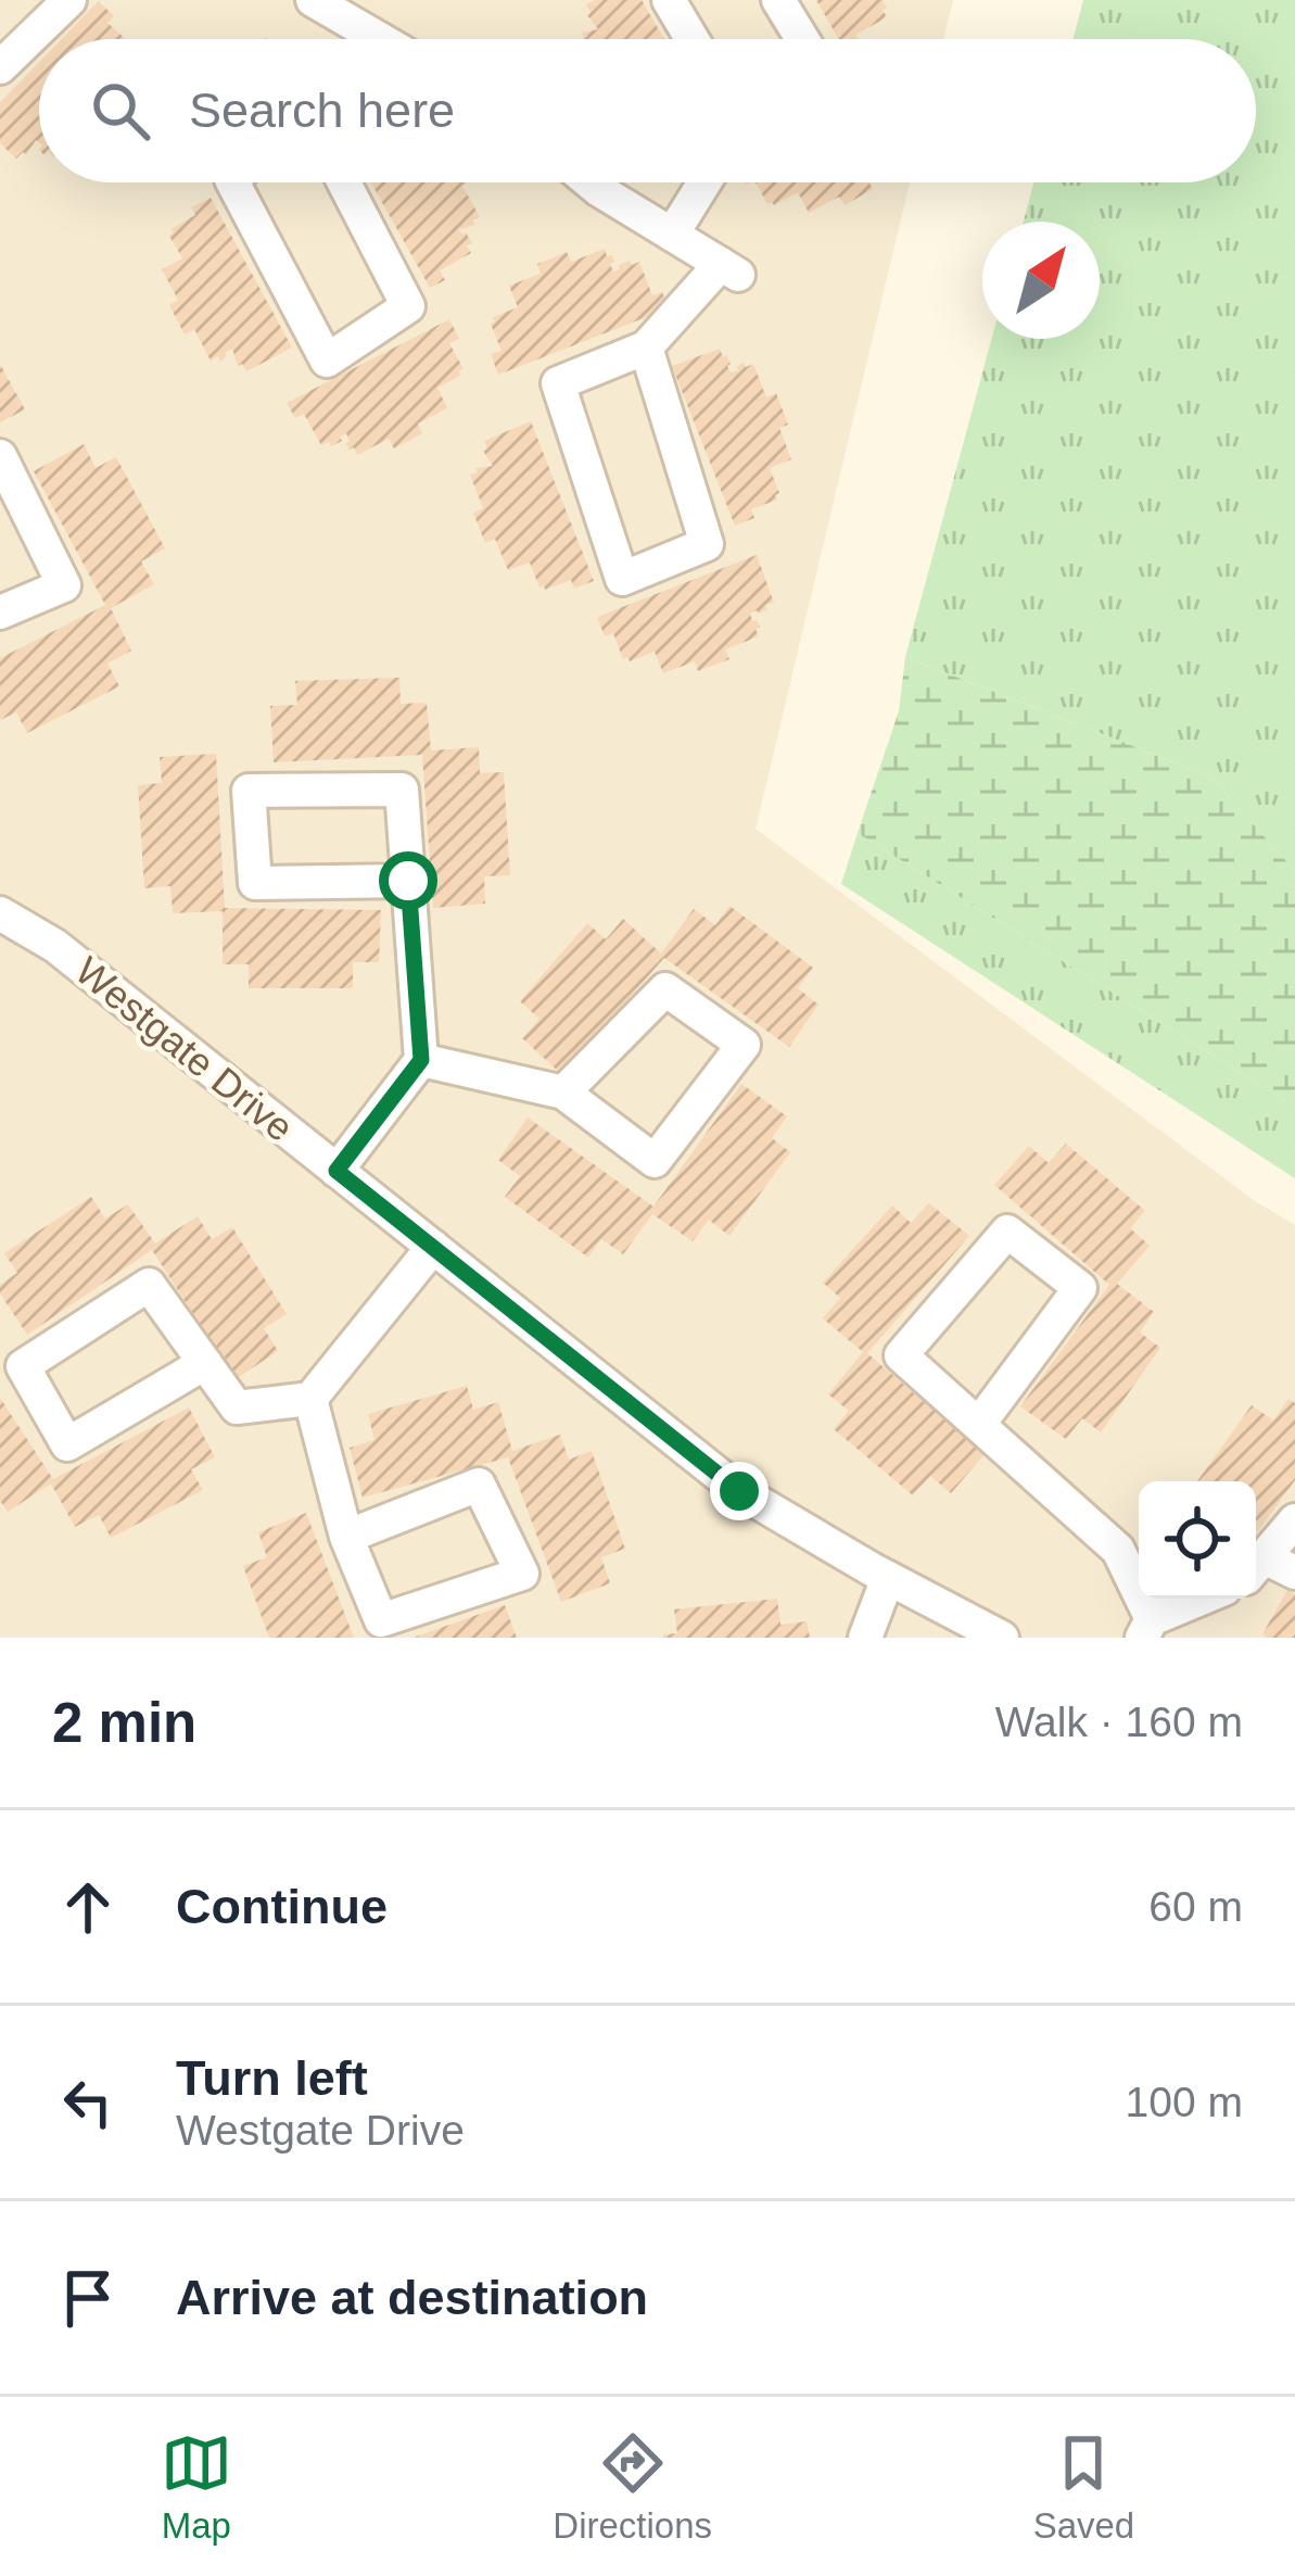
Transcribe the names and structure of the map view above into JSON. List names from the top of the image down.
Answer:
{
  "streets": {
    "street": ["Westgate Drive"]
  },
  "north": "top right",
  "page": {
    "search": "Search here",
    "heading": ["2 min", "Walk · 160 m"],
    "list": [
      ["Continue", "60 m"],
      ["Turn left", "Westgate Drive", "100 m"],
      "Arrive at destination"
    ],
    "nav": ["Map", "Directions", "Saved"]
  }
}
